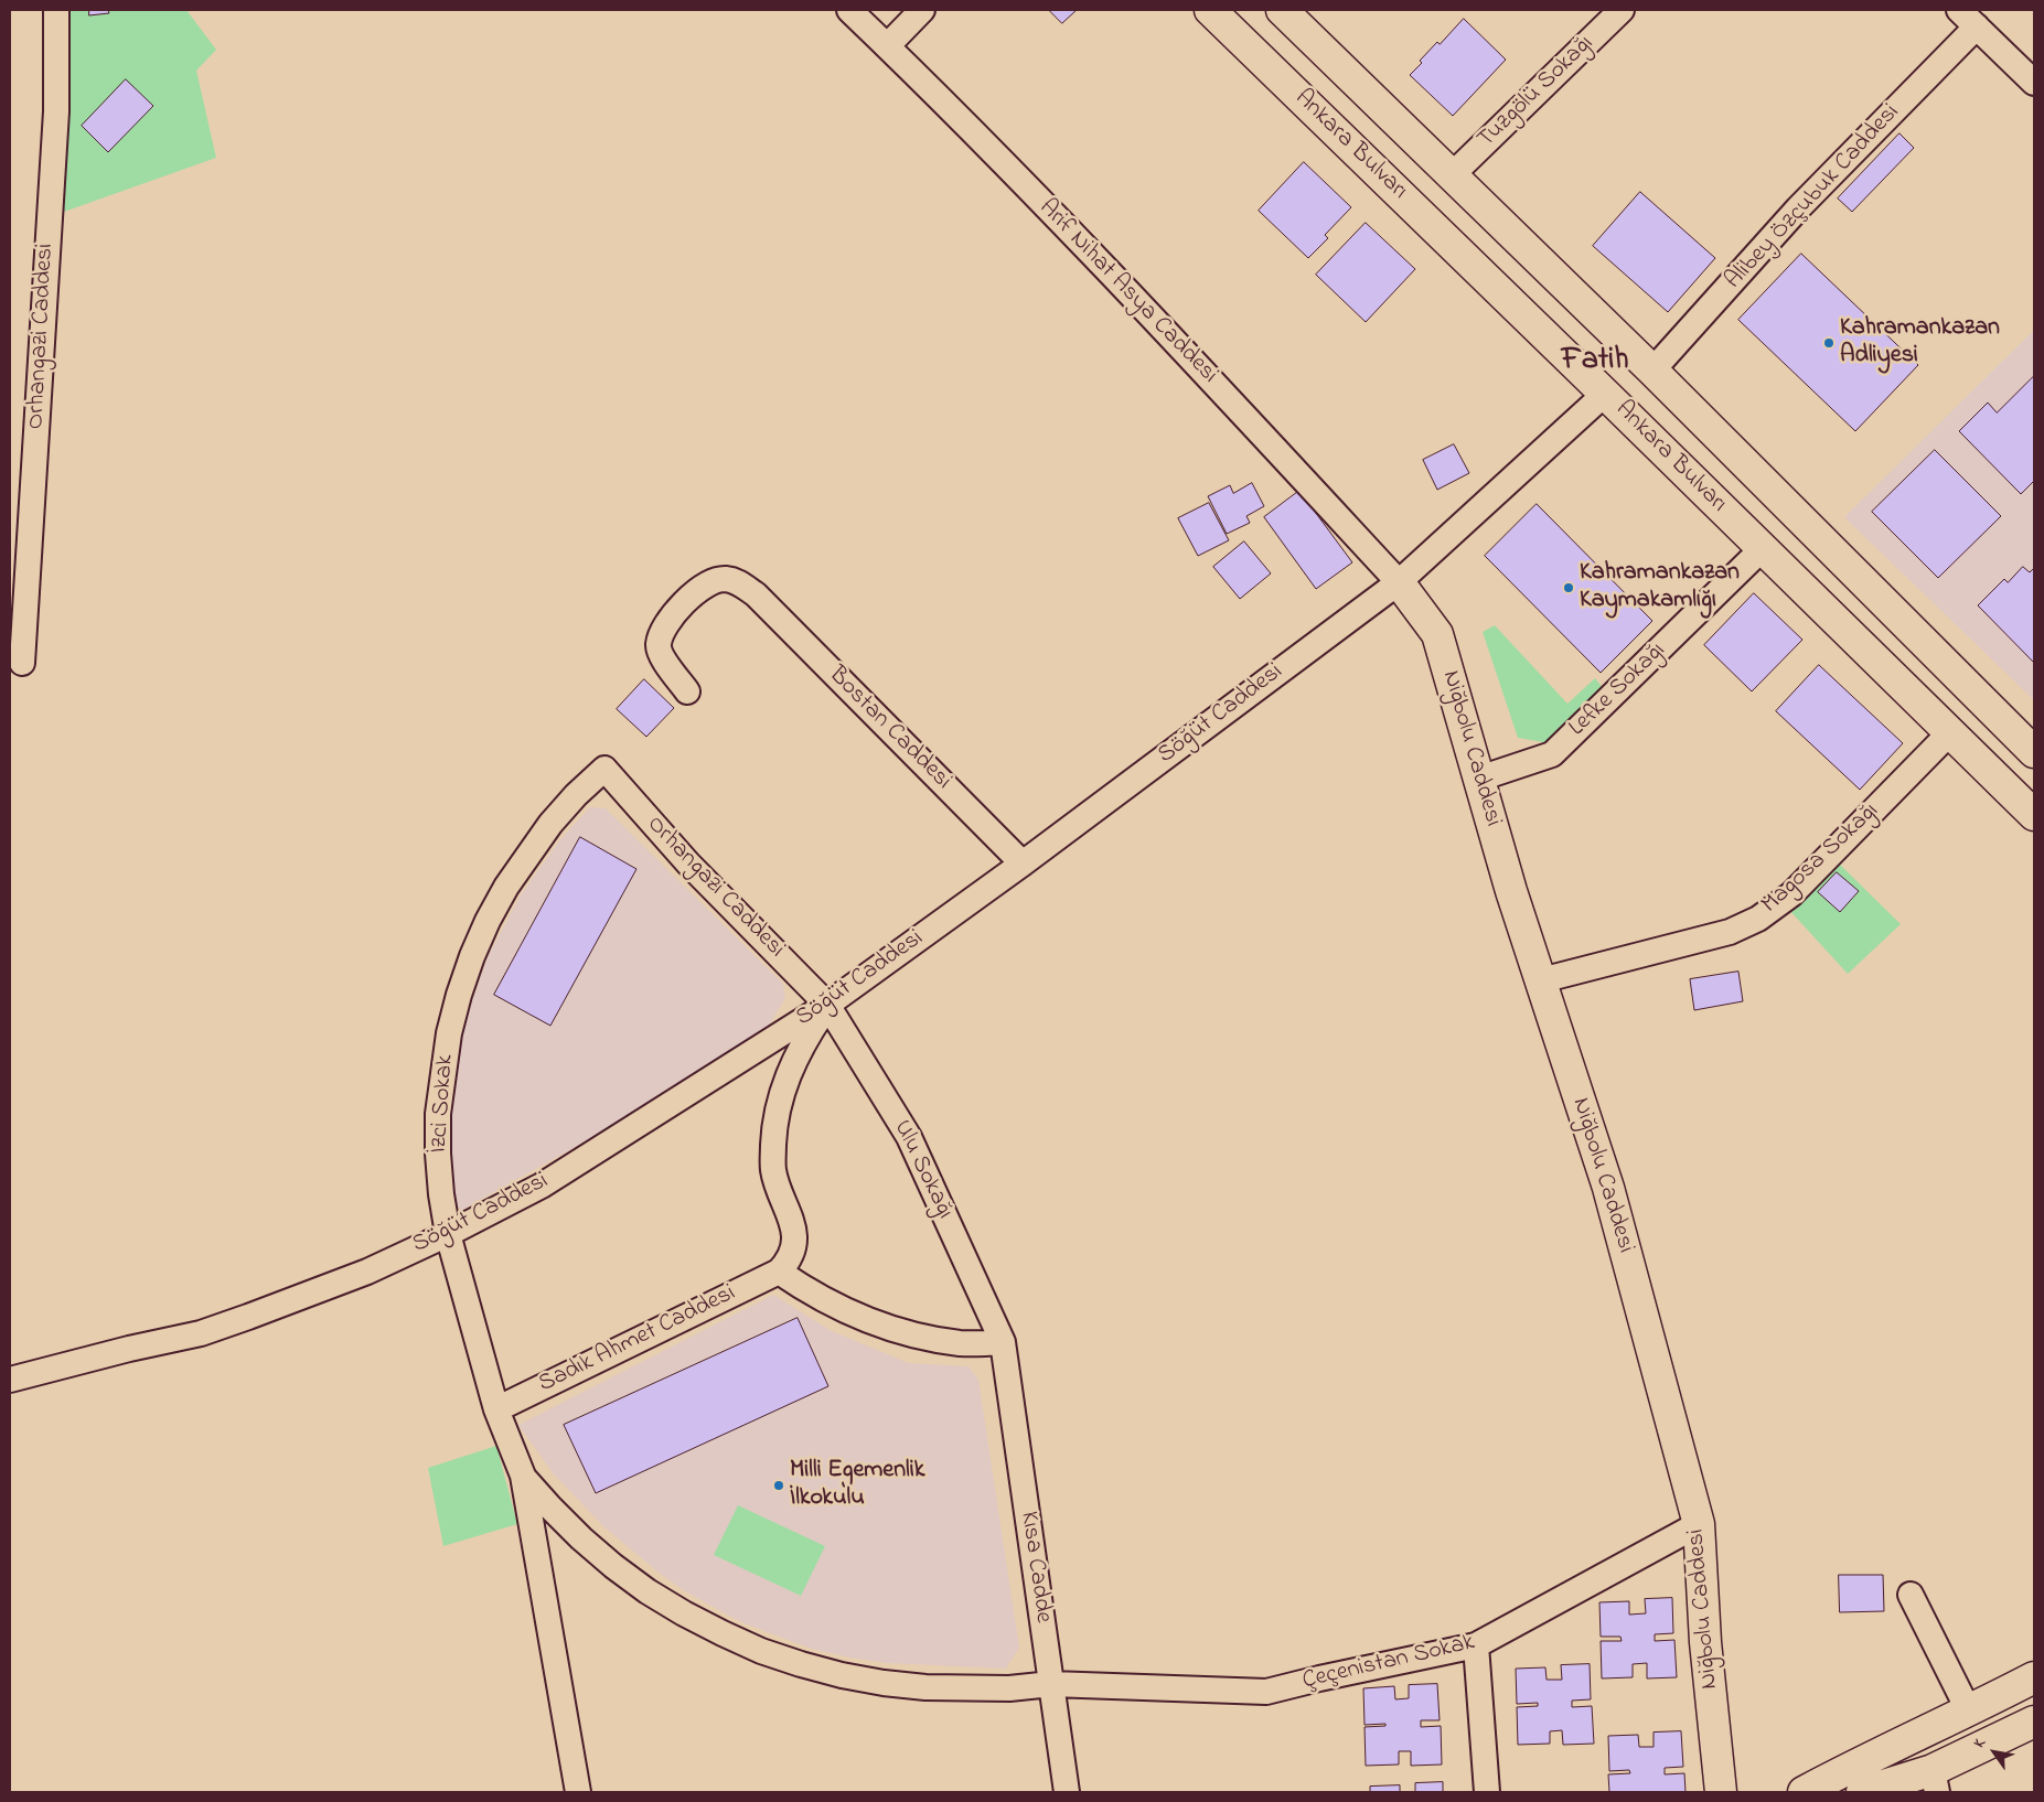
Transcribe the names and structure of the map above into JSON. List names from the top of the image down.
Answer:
{
  "streets": {
    "main road": ["Ankara Bulvarı", "Niğbolu Caddesi"],
    "street": [
      "Tuzgölü Sokağı",
      "Alibey Özçubuk Caddesi",
      "Arif Nihat Asya Caddesi",
      "Orhangazi Caddesi",
      "Lefke Sokağı",
      "Söğüt Caddesi",
      "Bostan Caddesi",
      "Magosa Sokağı",
      "İzci Sokak",
      "Ulu Sokağı",
      "Sadık Ahmet Caddesi",
      "Kısa Cadde",
      "Çeçenistan Sokak"
    ]
  },
  "crossings": [
    ["Tuzgölü Sokağı", "Ankara Bulvarı"],
    ["Ankara Bulvarı", "Alibey Özçubuk Caddesi"],
    ["Ankara Bulvarı", "Lefke Sokağı"],
    ["Ankara Bulvarı", "Söğüt Caddesi"],
    ["Ankara Bulvarı", "Magosa Sokağı"],
    ["Arif Nihat Asya Caddesi", "Söğüt Caddesi"],
    ["Arif Nihat Asya Caddesi", "Niğbolu Caddesi"],
    ["Orhangazi Caddesi", "Söğüt Caddesi"],
    ["Orhangazi Caddesi", "İzci Sokak"],
    ["Orhangazi Caddesi", "Ulu Sokağı"],
    ["Lefke Sokağı", "Niğbolu Caddesi"],
    ["Söğüt Caddesi", "Bostan Caddesi"],
    ["Söğüt Caddesi", "Niğbolu Caddesi"],
    ["Söğüt Caddesi", "İzci Sokak"],
    ["Söğüt Caddesi", "Ulu Sokağı"],
    ["Niğbolu Caddesi", "Magosa Sokağı"],
    ["Niğbolu Caddesi", "Çeçenistan Sokak"],
    ["İzci Sokak", "Sadık Ahmet Caddesi"],
    ["İzci Sokak", "Çeçenistan Sokak"],
    ["Ulu Sokağı", "Kısa Cadde"],
    ["Kısa Cadde", "Çeçenistan Sokak"]
  ],
  "districts": ["Fatih"],
  "places": ["Kahramankazan Adliyesi", "Kahramankazan Kaymakamlığı", "Milli Egemenlik İlkokulu"],
  "north": "top left"
}
